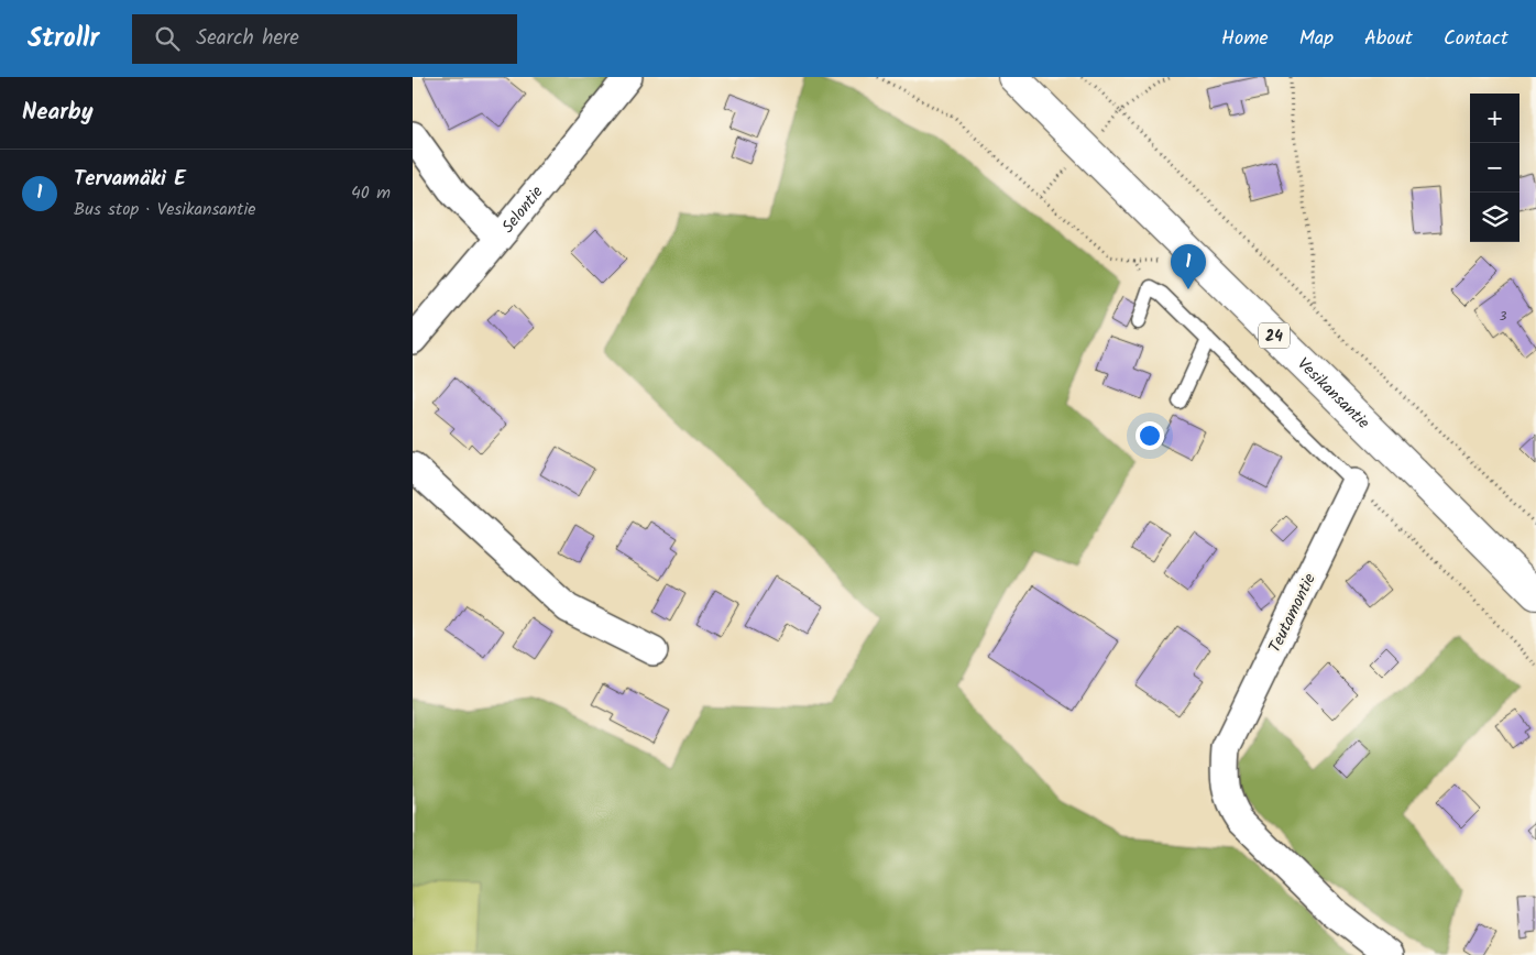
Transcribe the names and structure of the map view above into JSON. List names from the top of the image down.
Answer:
{
  "streets": {
    "highway": ["24", "Vesikansantie"],
    "street": ["Selontie", "Teutamontie"]
  },
  "house_numbers": ["3"],
  "page": {
    "header": "Strollr",
    "search": "Search here",
    "nav": [
      "Home",
      "Map",
      "About",
      "Contact"
    ],
    "heading": "Nearby",
    "map_buttons": ["+", "−"],
    "list": [
      {
        "mark": "1",
        "name": "Tervamäki E",
        "note": "Bus stop · Vesikansantie",
        "value": "40 m"
      }
    ],
    "pins": "1"
  }
}
